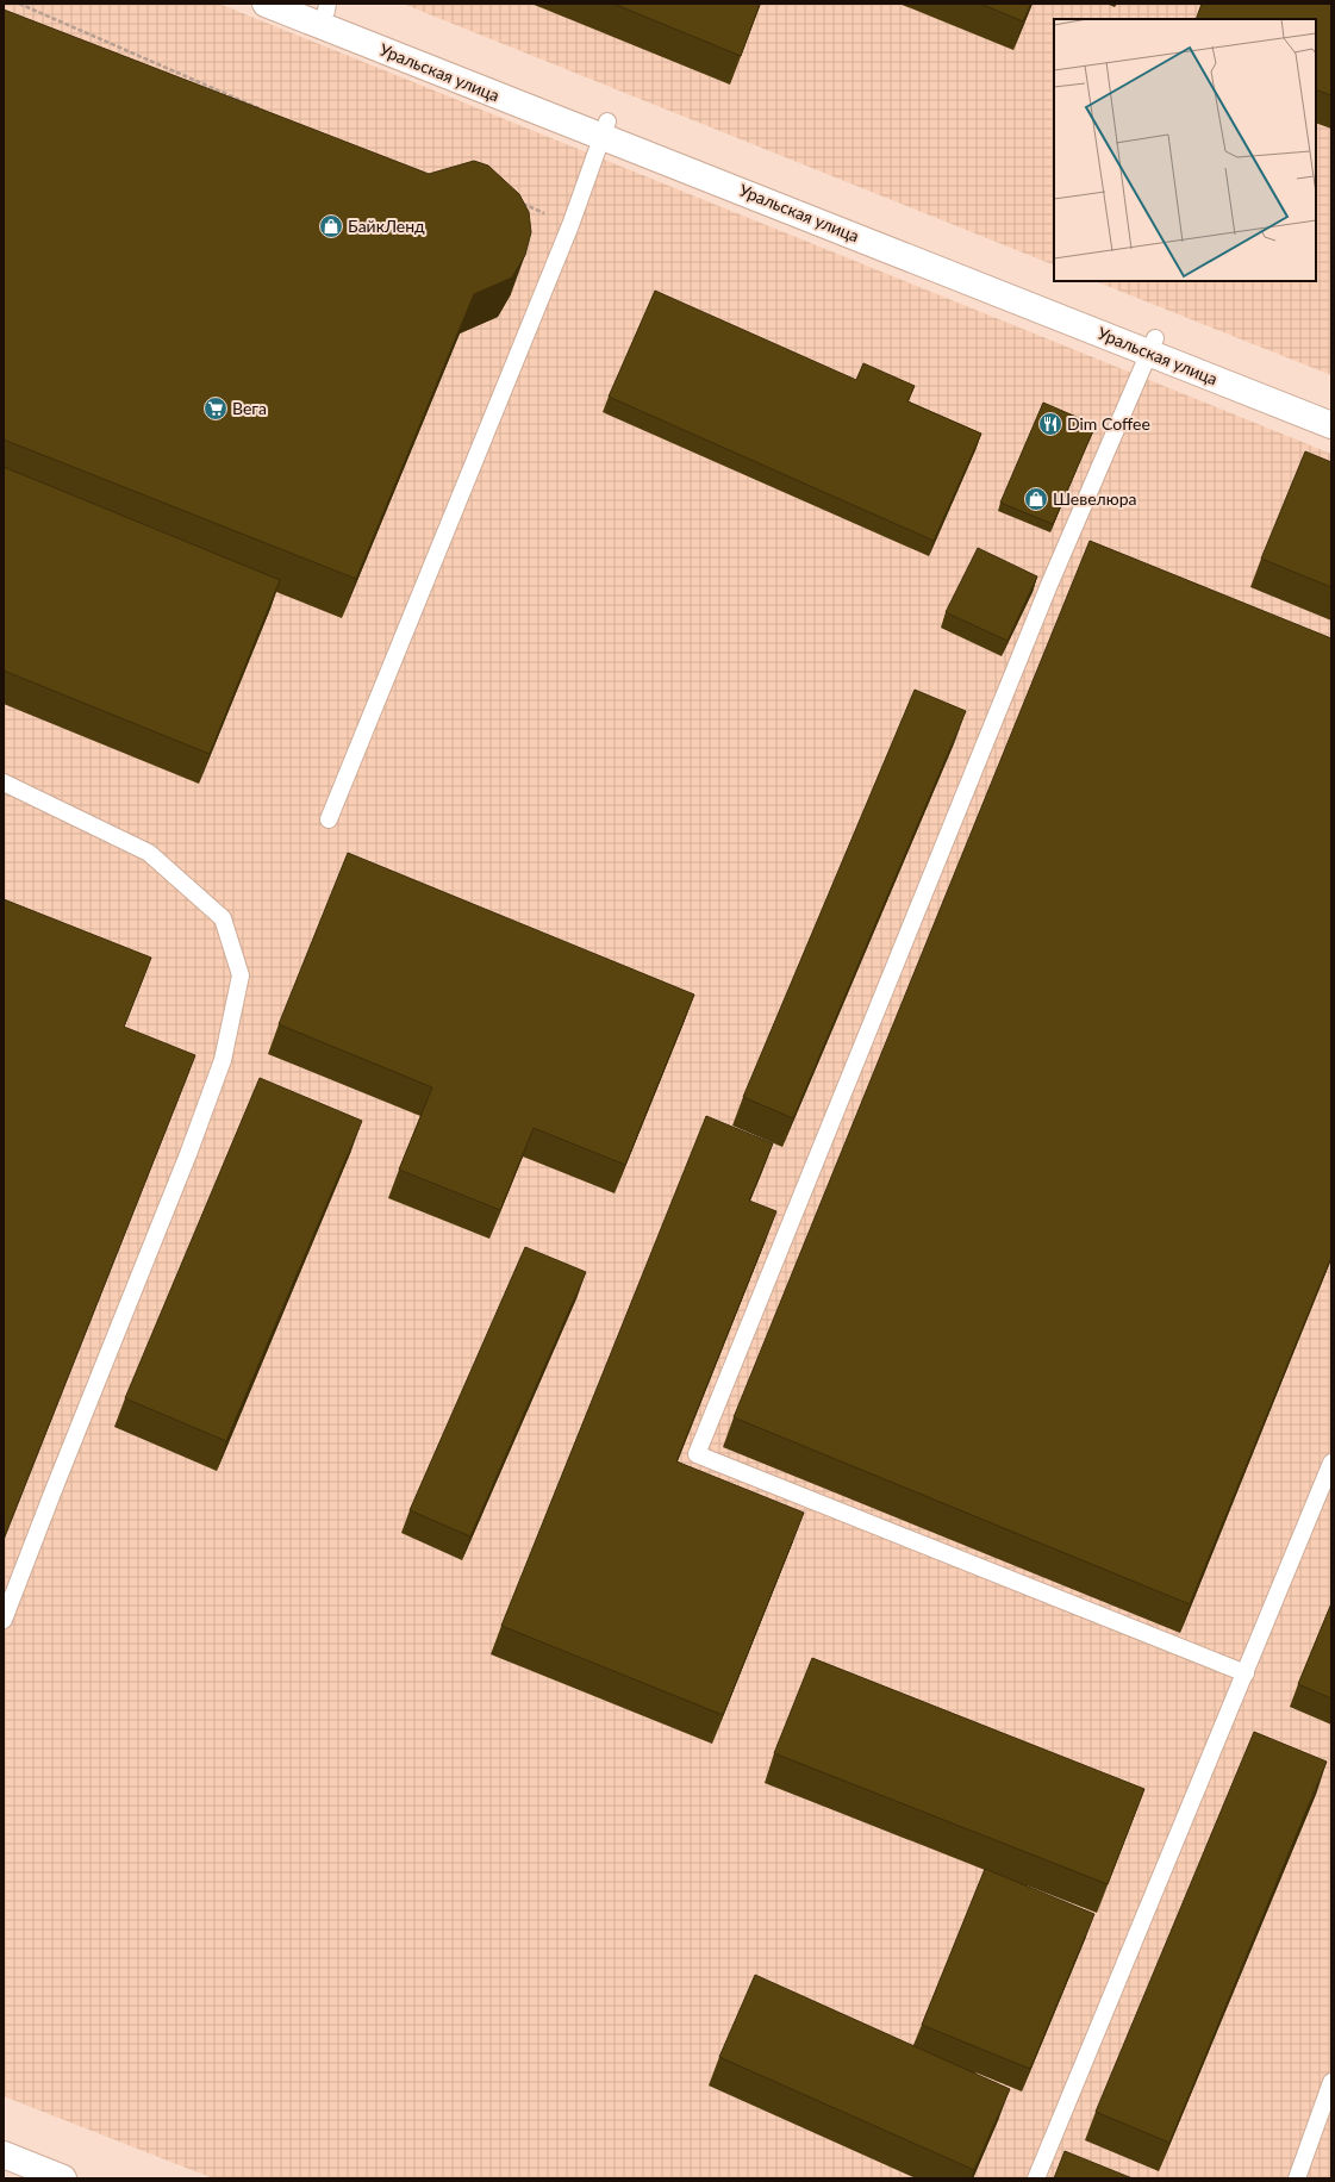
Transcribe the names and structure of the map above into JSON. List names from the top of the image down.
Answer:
{
  "streets": {
    "main road": ["Уральская улица"]
  },
  "places": {
    "shop": ["БайкЛенд", "Шевелюра"],
    "supermarket": ["Вега"],
    "restaurant": ["Dim Coffee"]
  }
}
